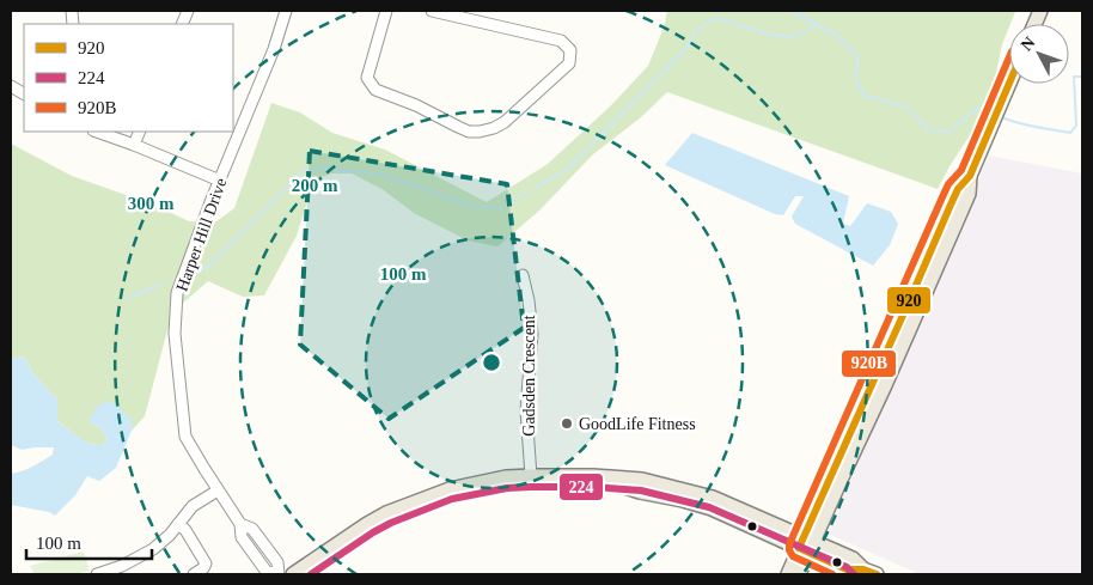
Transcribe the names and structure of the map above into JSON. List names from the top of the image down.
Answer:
{
  "streets": {
    "street": ["Harper Hill Drive", "Gadsden Crescent"]
  },
  "places": ["GoodLife Fitness"],
  "lines": ["transit line 920B", "transit line 920", "transit line 224"],
  "legend": ["920", "224", "920B"],
  "scale_bar": "100 m",
  "north": "top left",
  "rings": ["200 m", "300 m", "100 m"]
}
